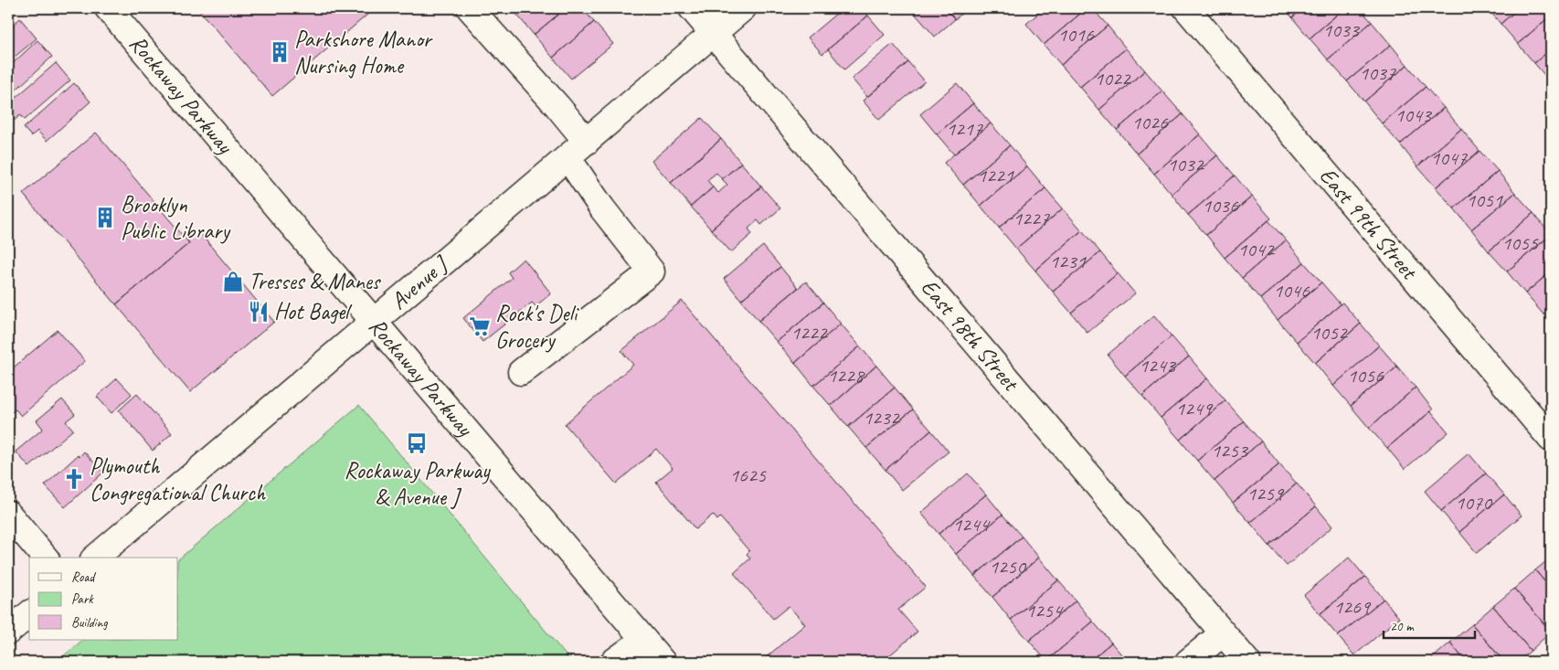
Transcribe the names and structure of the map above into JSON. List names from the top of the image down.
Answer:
{
  "streets": {
    "street": [
      "Rockaway Parkway",
      "East 99th Street",
      "Avenue J",
      "East 98th Street"
    ]
  },
  "crossings": [
    ["Rockaway Parkway", "Avenue J"],
    ["Avenue J", "East 98th Street"]
  ],
  "places": {
    "building": ["Parkshore Manor Nursing Home", "Brooklyn Public Library"],
    "shop": ["Tresses & Manes"],
    "restaurant": ["Hot Bagel"],
    "supermarket": ["Rock's Deli Grocery"],
    "bus stop": ["Rockaway Parkway & Avenue J"],
    "church": ["Plymouth Congregational Church"]
  },
  "house_numbers": [
    "1033",
    "1016",
    "1037",
    "1022",
    "1043",
    "1026",
    "1217",
    "1047",
    "1032",
    "1221",
    "1051",
    "1036",
    "1227",
    "1055",
    "1042",
    "1231",
    "1046",
    "1222",
    "1052",
    "1243",
    "1228",
    "1056",
    "1249",
    "1232",
    "1253",
    "1625",
    "1259",
    "1070",
    "1244",
    "1250",
    "1269",
    "1254"
  ],
  "legend": ["Road", "Park", "Building"],
  "scale_bar": "20 m"
}
